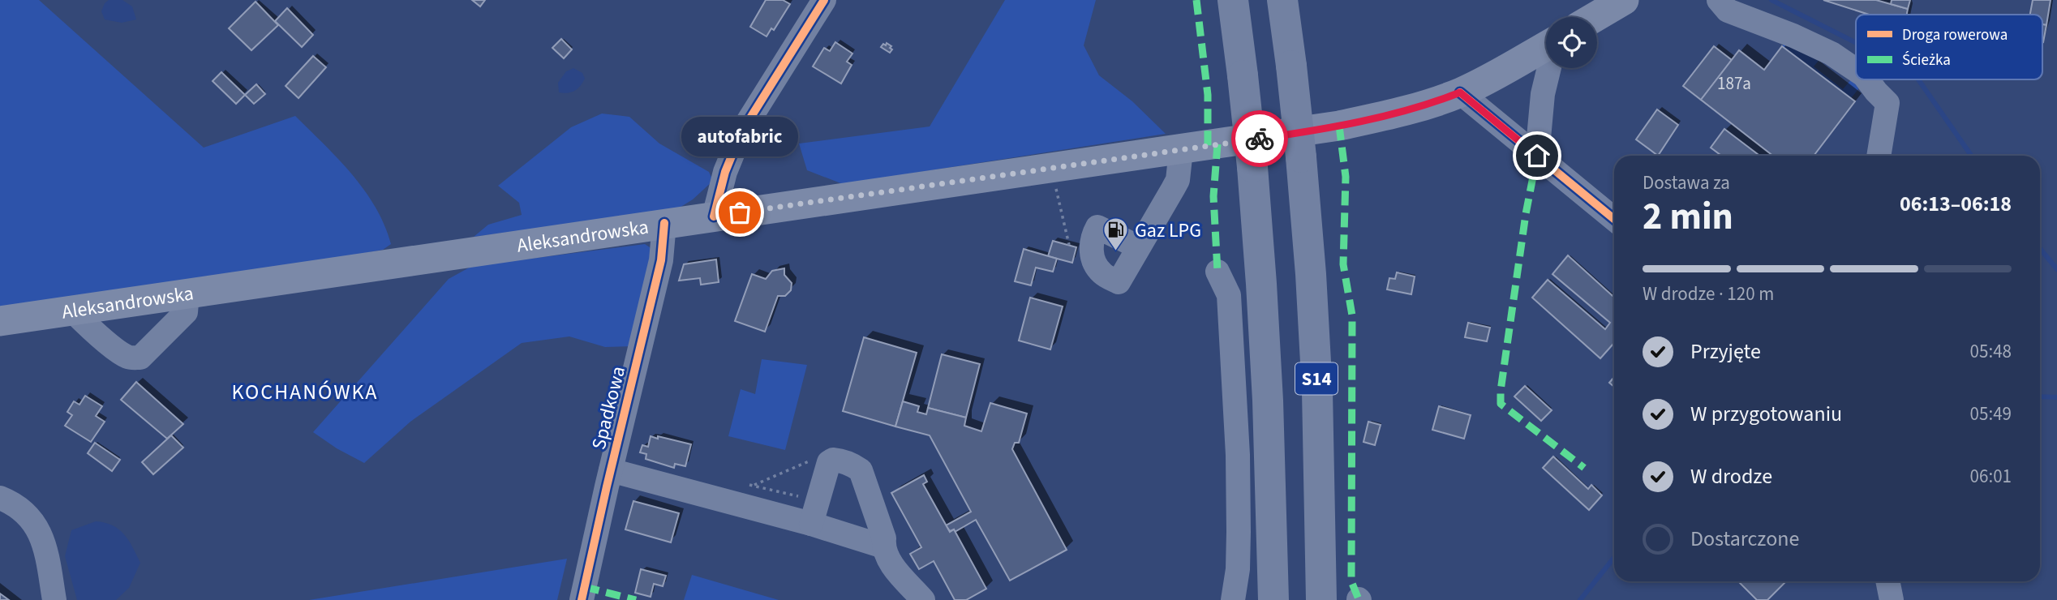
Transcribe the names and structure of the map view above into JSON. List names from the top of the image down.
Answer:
{
  "streets": {
    "highway": ["S14"],
    "main road": ["Aleksandrowska"],
    "street": ["Spadkowa"]
  },
  "crossings": [
    ["Aleksandrowska", "Spadkowa"]
  ],
  "districts": ["KOCHANÓWKA"],
  "places": {
    "other": ["autofabric"],
    "fuel station": ["Gaz LPG"]
  },
  "house_numbers": ["187a"],
  "legend": ["Droga rowerowa", "Ścieżka"],
  "page": {
    "bubble": "autofabric",
    "heading": ["2 min", "Dostawa za", "06:13–06:18"],
    "bar": "W drodze · 120 m",
    "list": [
      ["Przyjęte", "05:48"],
      ["W przygotowaniu", "05:49"],
      ["W drodze", "06:01"],
      "Dostarczone"
    ]
  }
}
